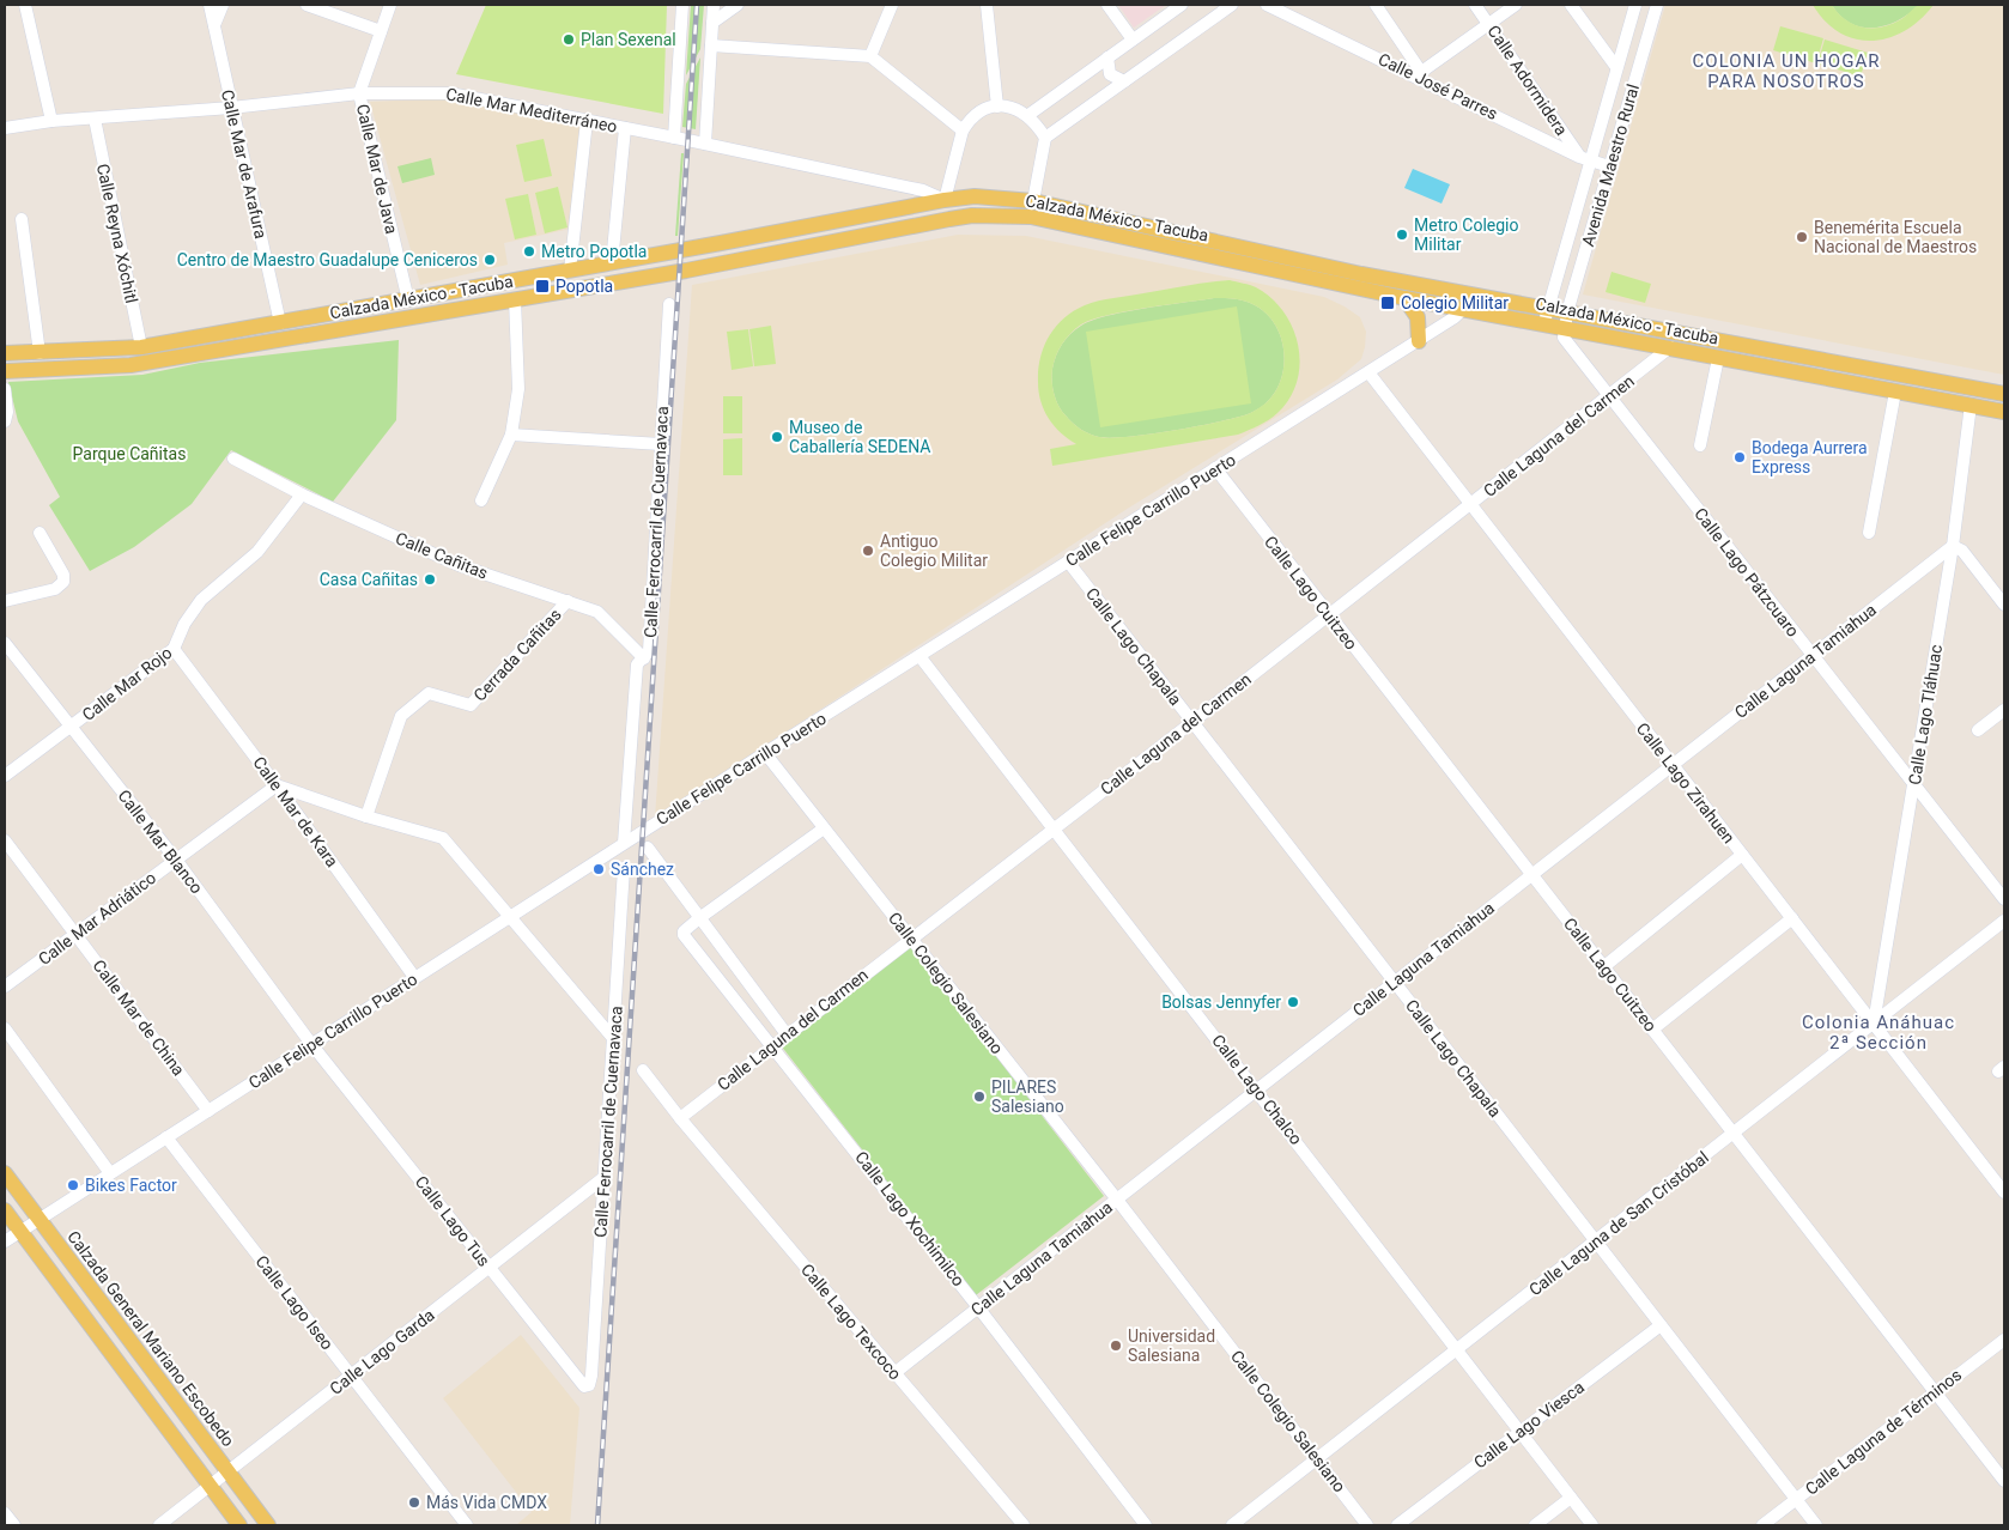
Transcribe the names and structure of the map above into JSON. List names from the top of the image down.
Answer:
{
  "streets": {
    "main road": ["Calzada México - Tacuba", "Calzada General Mariano Escobedo"],
    "street": [
      "Calle Adormidera",
      "Calle José Parres",
      "Calle Mar Mediterráneo",
      "Calle Mar de Arafura",
      "Avenida Maestro Rural",
      "Calle Mar de Java",
      "Calle Reyna Xóchitl",
      "Calle Laguna del Carmen",
      "Calle Felipe Carrillo Puerto",
      "Calle Ferrocarril de Cuernavaca",
      "Calle Cañitas",
      "Calle Lago Pátzcuaro",
      "Calle Lago Cuitzeo",
      "Calle Lago Chapala",
      "Cerrada Cañitas",
      "Calle Laguna Tamiahua",
      "Calle Mar Rojo",
      "Calle Lago Tláhuac",
      "Calle Lago Zirahuen",
      "Calle Mar de Kara",
      "Calle Mar Blanco",
      "Calle Mar Adriático",
      "Calle Colegio Salesiano",
      "Calle Mar de China",
      "Calle Lago Chalco",
      "Calle Lago Xochimilco",
      "Calle Lago Tus",
      "Calle Laguna de San Cristóbal",
      "Calle Lago Iseo",
      "Calle Lago Texcoco",
      "Calle Lago Garda",
      "Calle Lago Viesca",
      "Calle Laguna de Términos"
    ]
  },
  "crossings": [
    ["Calle Adormidera", "Calle José Parres"],
    ["Calle Adormidera", "Avenida Maestro Rural"],
    ["Calle José Parres", "Avenida Maestro Rural"],
    ["Calle Mar Mediterráneo", "Calle Mar de Arafura"],
    ["Calle Mar Mediterráneo", "Calle Mar de Java"],
    ["Calle Mar Mediterráneo", "Calzada México - Tacuba"],
    ["Calle Mar Mediterráneo", "Calle Reyna Xóchitl"],
    ["Calle Mar de Arafura", "Calzada México - Tacuba"],
    ["Avenida Maestro Rural", "Calzada México - Tacuba"],
    ["Avenida Maestro Rural", "Calle Lago Pátzcuaro"],
    ["Calle Mar de Java", "Calzada México - Tacuba"],
    ["Calzada México - Tacuba", "Calle Reyna Xóchitl"],
    ["Calzada México - Tacuba", "Calle Laguna del Carmen"],
    ["Calzada México - Tacuba", "Calle Felipe Carrillo Puerto"],
    ["Calzada México - Tacuba", "Calle Lago Pátzcuaro"],
    ["Calzada México - Tacuba", "Calle Lago Tláhuac"],
    ["Calle Laguna del Carmen", "Calle Lago Pátzcuaro"],
    ["Calle Laguna del Carmen", "Calle Lago Cuitzeo"],
    ["Calle Laguna del Carmen", "Calle Lago Chapala"],
    ["Calle Laguna del Carmen", "Calle Lago Zirahuen"],
    ["Calle Laguna del Carmen", "Calle Colegio Salesiano"],
    ["Calle Laguna del Carmen", "Calle Lago Chalco"],
    ["Calle Laguna del Carmen", "Calle Lago Xochimilco"],
    ["Calle Laguna del Carmen", "Calle Lago Texcoco"],
    ["Calle Felipe Carrillo Puerto", "Calle Ferrocarril de Cuernavaca"],
    ["Calle Felipe Carrillo Puerto", "Calle Lago Cuitzeo"],
    ["Calle Felipe Carrillo Puerto", "Calle Lago Chapala"],
    ["Calle Felipe Carrillo Puerto", "Calle Lago Zirahuen"],
    ["Calle Felipe Carrillo Puerto", "Calle Mar de Kara"],
    ["Calle Felipe Carrillo Puerto", "Calle Mar Blanco"],
    ["Calle Felipe Carrillo Puerto", "Calle Colegio Salesiano"],
    ["Calle Felipe Carrillo Puerto", "Calle Mar de China"],
    ["Calle Felipe Carrillo Puerto", "Calle Lago Chalco"],
    ["Calle Felipe Carrillo Puerto", "Calle Lago Tus"],
    ["Calle Felipe Carrillo Puerto", "Calle Lago Iseo"],
    ["Calle Felipe Carrillo Puerto", "Calzada General Mariano Escobedo"],
    ["Calle Ferrocarril de Cuernavaca", "Calle Cañitas"],
    ["Calle Ferrocarril de Cuernavaca", "Calle Lago Tus"],
    ["Calle Ferrocarril de Cuernavaca", "Calle Lago Garda"],
    ["Calle Cañitas", "Cerrada Cañitas"],
    ["Calle Cañitas", "Calle Mar Rojo"],
    ["Calle Lago Pátzcuaro", "Calle Laguna Tamiahua"],
    ["Calle Lago Pátzcuaro", "Calle Lago Tláhuac"],
    ["Calle Lago Cuitzeo", "Calle Laguna Tamiahua"],
    ["Calle Lago Cuitzeo", "Calle Laguna de San Cristóbal"],
    ["Calle Lago Cuitzeo", "Calle Laguna de Términos"],
    ["Calle Lago Chapala", "Calle Laguna Tamiahua"],
    ["Calle Lago Chapala", "Calle Laguna de San Cristóbal"],
    ["Calle Lago Chapala", "Calle Lago Viesca"],
    ["Calle Lago Chapala", "Calle Laguna de Términos"],
    ["Calle Laguna Tamiahua", "Calle Lago Tláhuac"],
    ["Calle Laguna Tamiahua", "Calle Lago Zirahuen"],
    ["Calle Laguna Tamiahua", "Calle Colegio Salesiano"],
    ["Calle Laguna Tamiahua", "Calle Lago Chalco"],
    ["Calle Laguna Tamiahua", "Calle Lago Xochimilco"],
    ["Calle Laguna Tamiahua", "Calle Lago Texcoco"],
    ["Calle Mar Rojo", "Calle Mar de Kara"],
    ["Calle Mar Rojo", "Calle Mar Blanco"],
    ["Calle Lago Tláhuac", "Calle Lago Zirahuen"],
    ["Calle Lago Tláhuac", "Calle Laguna de San Cristóbal"],
    ["Calle Lago Zirahuen", "Calle Laguna de San Cristóbal"],
    ["Calle Mar de Kara", "Calle Mar Adriático"],
    ["Calle Mar Blanco", "Calle Mar Adriático"],
    ["Calle Mar Blanco", "Calle Lago Tus"],
    ["Calle Mar Adriático", "Calle Mar de China"],
    ["Calle Colegio Salesiano", "Calle Laguna de San Cristóbal"],
    ["Calle Lago Chalco", "Calle Laguna de San Cristóbal"],
    ["Calle Lago Chalco", "Calle Lago Viesca"],
    ["Calle Lago Tus", "Calle Lago Garda"],
    ["Calle Lago Iseo", "Calle Lago Garda"],
    ["Calzada General Mariano Escobedo", "Calle Lago Garda"]
  ],
  "districts": ["COLONIA UN HOGAR PARA NOSOTROS", "Colonia Anáhuac 2ª Sección"],
  "parks": ["Parque Cañitas"],
  "places": {
    "other": [
      "Plan Sexenal",
      "Metro Colegio Militar",
      "Benemérita Escuela Nacional de Maestros",
      "Metro Popotla",
      "Centro de Maestro Guadalupe Ceniceros",
      "Museo de Caballería SEDENA",
      "Bodega Aurrera Express",
      "Antiguo Colegio Militar",
      "Casa Cañitas",
      "Sánchez",
      "Bolsas Jennyfer",
      "PILARES Salesiano",
      "Bikes Factor",
      "Universidad Salesiana",
      "Más Vida CMDX"
    ],
    "transit": ["Popotla", "Colegio Militar"]
  }
}
